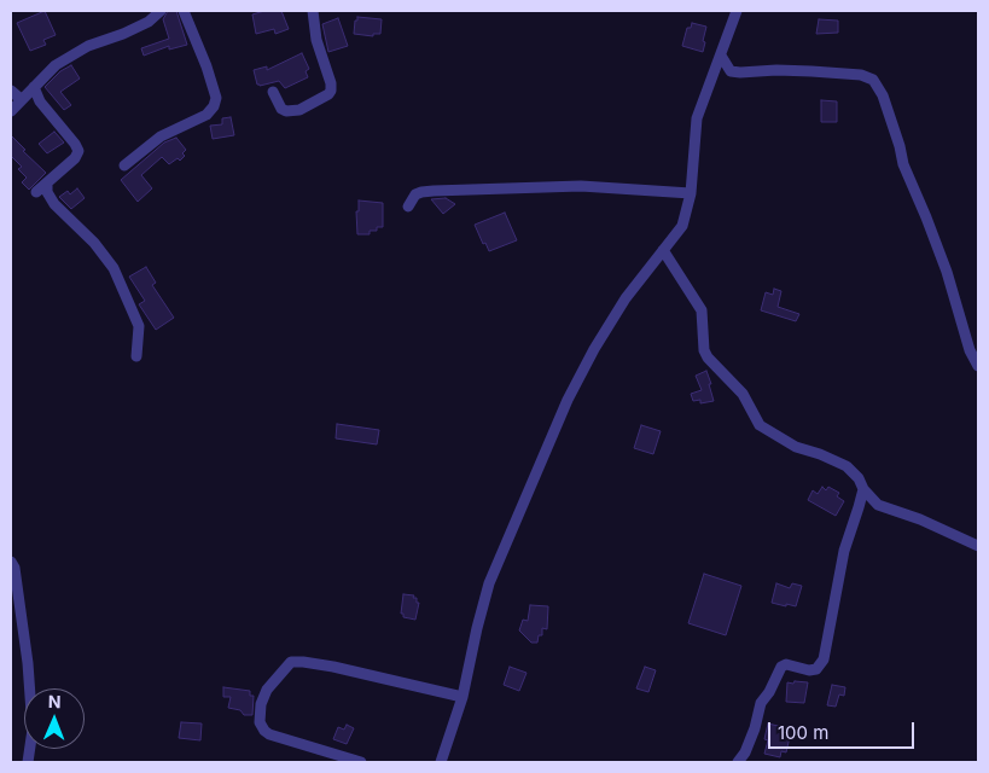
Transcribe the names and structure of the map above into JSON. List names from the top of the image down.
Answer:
{
  "scale_bar": "100 m",
  "north": "top"
}
